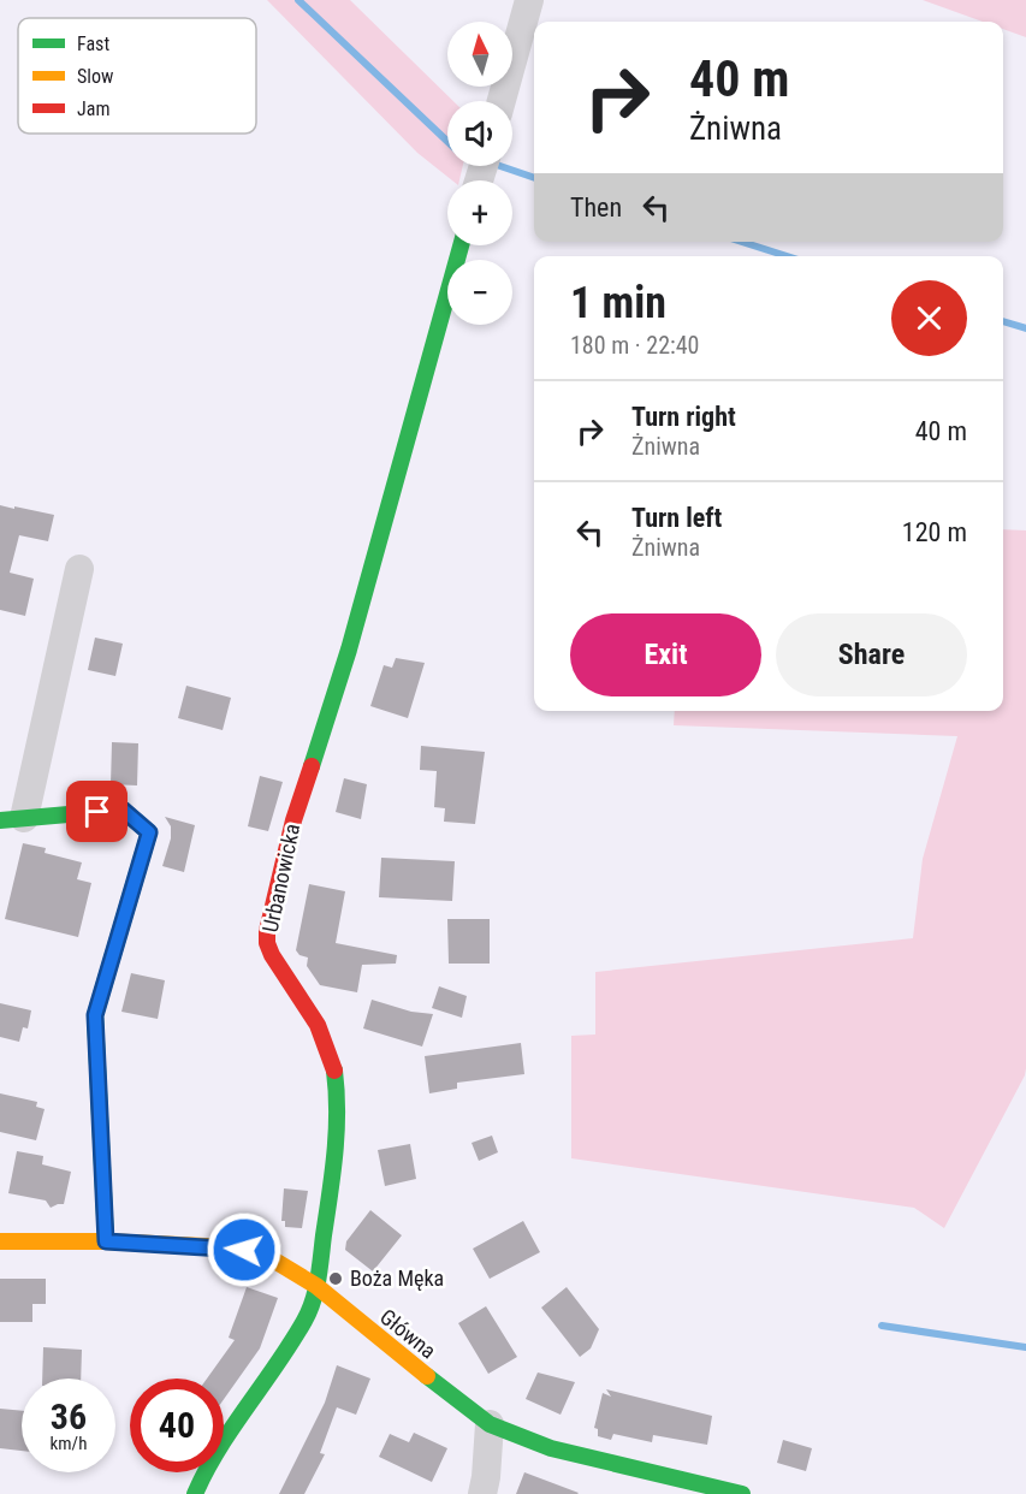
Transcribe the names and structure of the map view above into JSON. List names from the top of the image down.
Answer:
{
  "streets": {
    "street": ["Urbanowicka", "Główna"]
  },
  "crossings": [
    ["Urbanowicka", "Główna"]
  ],
  "places": ["Boża Męka"],
  "legend": ["Fast", "Slow", "Jam"],
  "north": "top",
  "page": {
    "map_buttons": ["+", "−"],
    "turn": ["40 m", "Żniwna"],
    "then": "Then",
    "heading": ["1 min", "180 m · 22:40"],
    "list": [
      {
        "name": "Turn right",
        "note": "Żniwna",
        "value": "40 m"
      },
      {
        "name": "Turn left",
        "note": "Żniwna",
        "value": "120 m"
      }
    ],
    "buttons": ["Exit", "Share"],
    "speed": "36 km/h",
    "limit": "40"
  }
}
